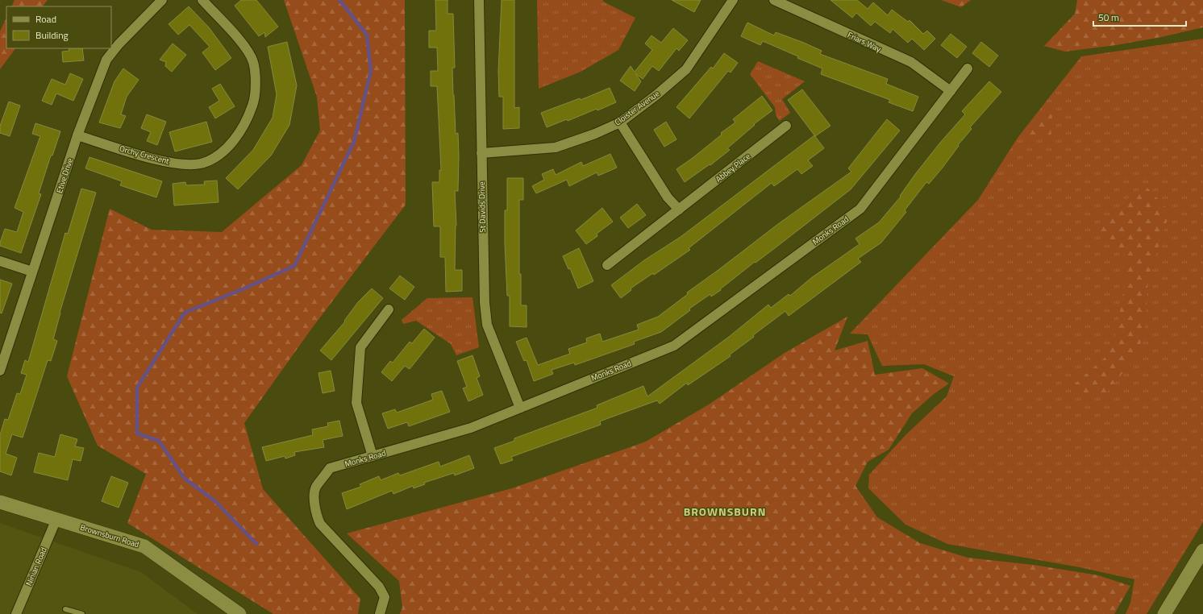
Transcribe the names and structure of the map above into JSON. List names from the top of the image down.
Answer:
{
  "streets": {
    "main road": ["Brownsburn Road"],
    "street": [
      "Friars Way",
      "Cloister Avenue",
      "Orchy Crescent",
      "Abbey Place",
      "Etive Drive",
      "St Davids Drive",
      "Monks Road",
      "Ninian Road"
    ]
  },
  "crossings": [
    ["Friars Way", "Monks Road"],
    ["Cloister Avenue", "St Davids Drive"],
    ["Orchy Crescent", "Etive Drive"],
    ["St Davids Drive", "Monks Road"],
    ["Brownsburn Road", "Ninian Road"]
  ],
  "districts": ["BROWNSBURN"],
  "legend": ["Road", "Building"],
  "scale_bar": "50 m"
}
